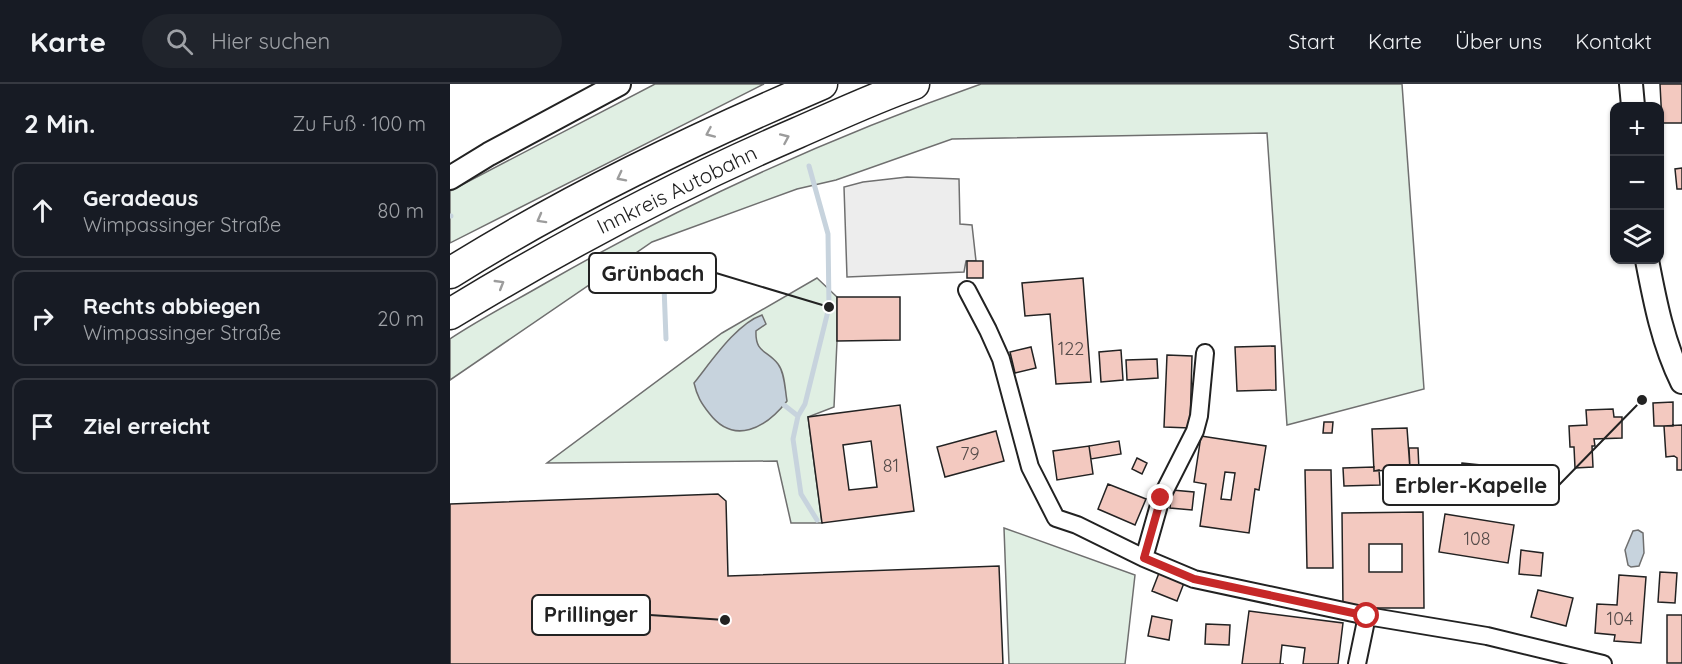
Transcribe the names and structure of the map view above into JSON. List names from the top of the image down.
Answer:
{
  "streets": {
    "highway": ["Innkreis Autobahn"]
  },
  "places": ["Grünbach", "Erbler-Kapelle", "Prillinger"],
  "house_numbers": [
    "122",
    "79",
    "81",
    "108",
    "104"
  ],
  "page": {
    "header": "Karte",
    "search": "Hier suchen",
    "nav": [
      "Start",
      "Karte",
      "Über uns",
      "Kontakt"
    ],
    "heading": ["2 Min.", "Zu Fuß · 100 m"],
    "map_buttons": ["+", "−"],
    "list": [
      ["Geradeaus", "Wimpassinger Straße", "80 m"],
      ["Rechts abbiegen", "Wimpassinger Straße", "20 m"],
      "Ziel erreicht"
    ]
  }
}
